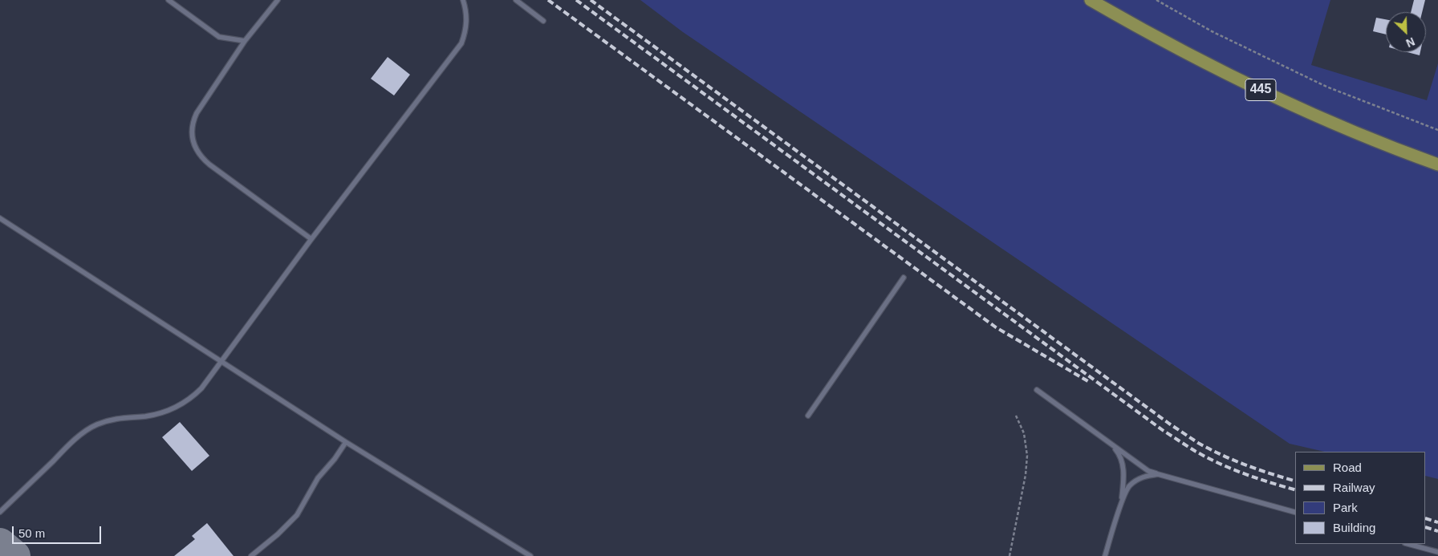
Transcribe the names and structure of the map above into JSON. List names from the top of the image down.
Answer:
{
  "streets": {
    "main road": ["445"]
  },
  "legend": [
    "Road",
    "Railway",
    "Park",
    "Building"
  ],
  "scale_bar": "50 m",
  "north": "bottom right"
}
